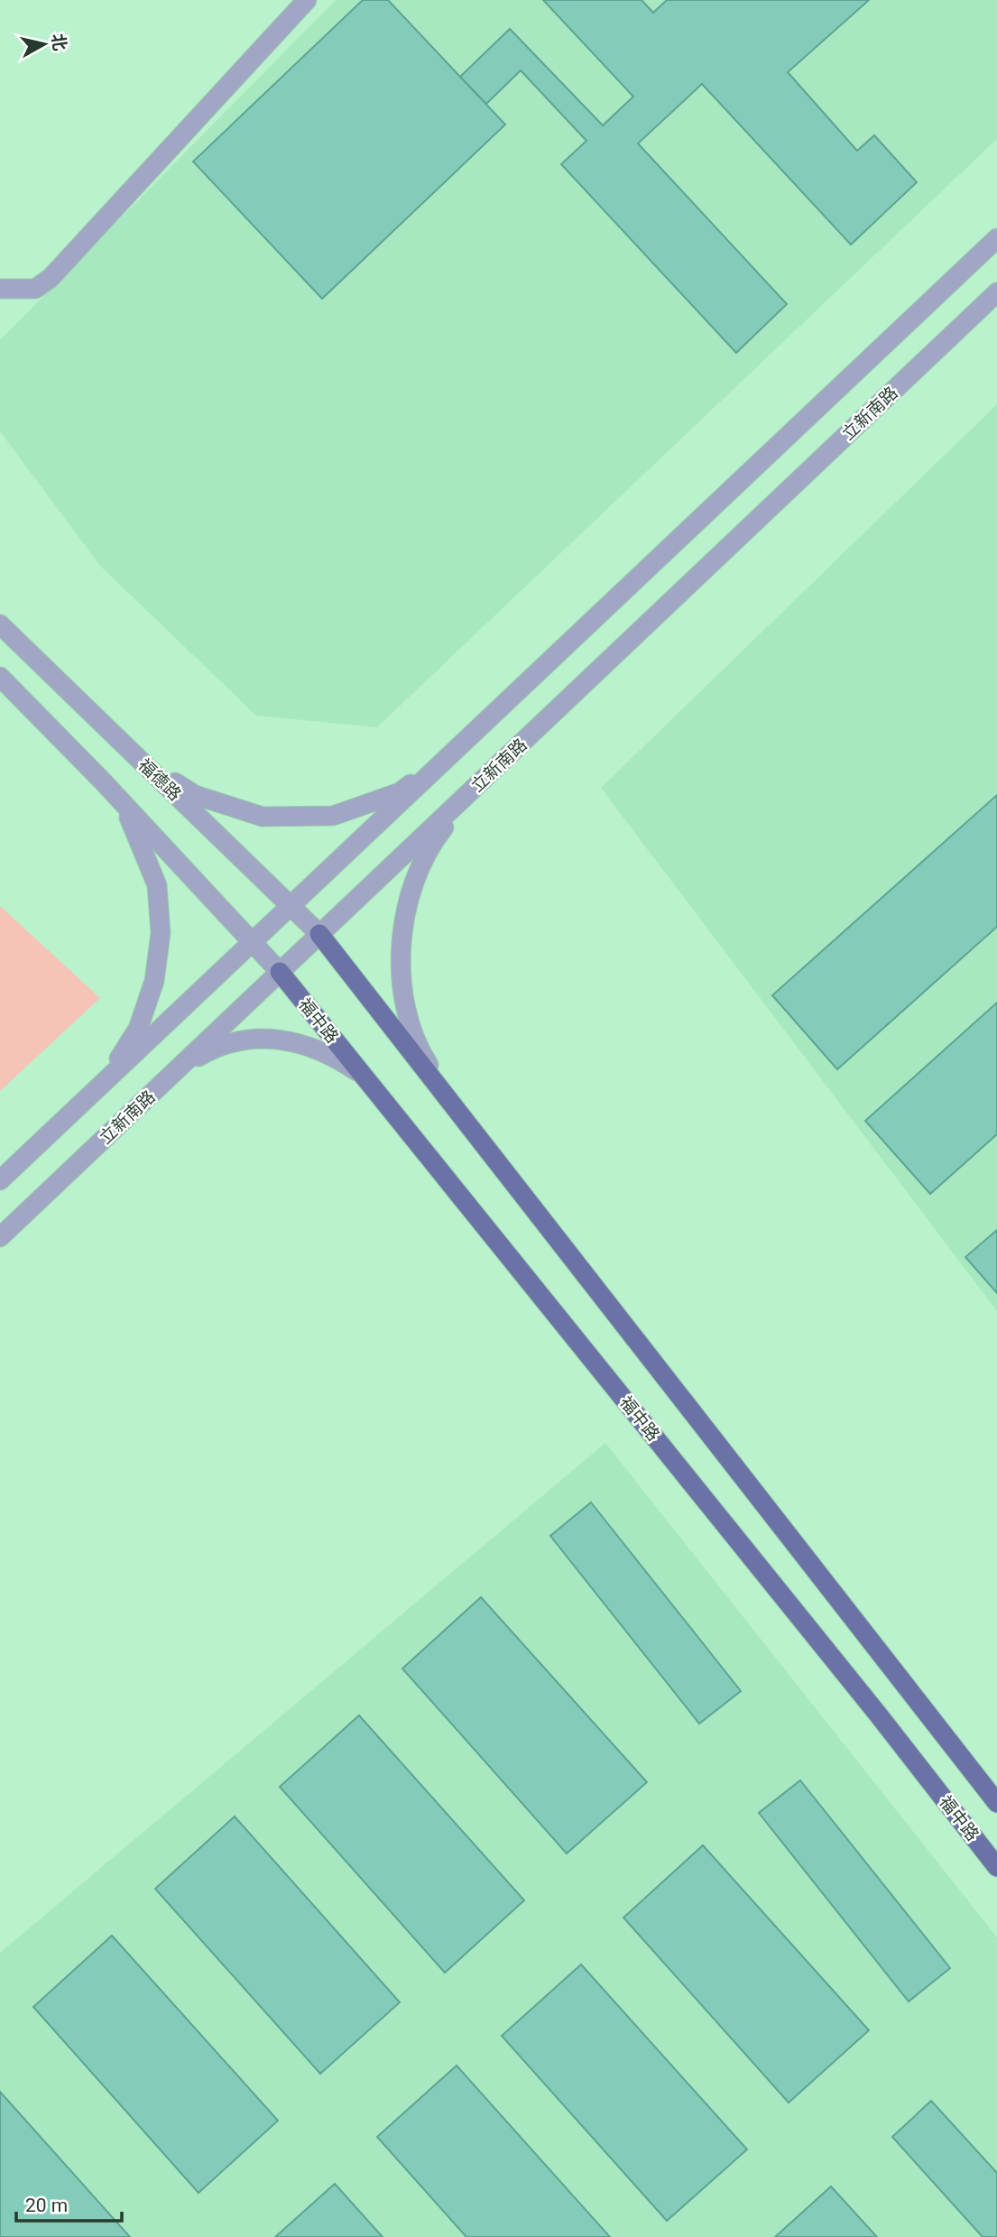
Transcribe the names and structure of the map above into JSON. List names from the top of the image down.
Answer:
{
  "streets": {
    "main road": ["福中路"],
    "street": ["立新南路", "福德路"]
  },
  "crossings": [
    ["立新南路", "福德路"],
    ["立新南路", "福中路"]
  ],
  "scale_bar": "20 m",
  "north": "right"
}
